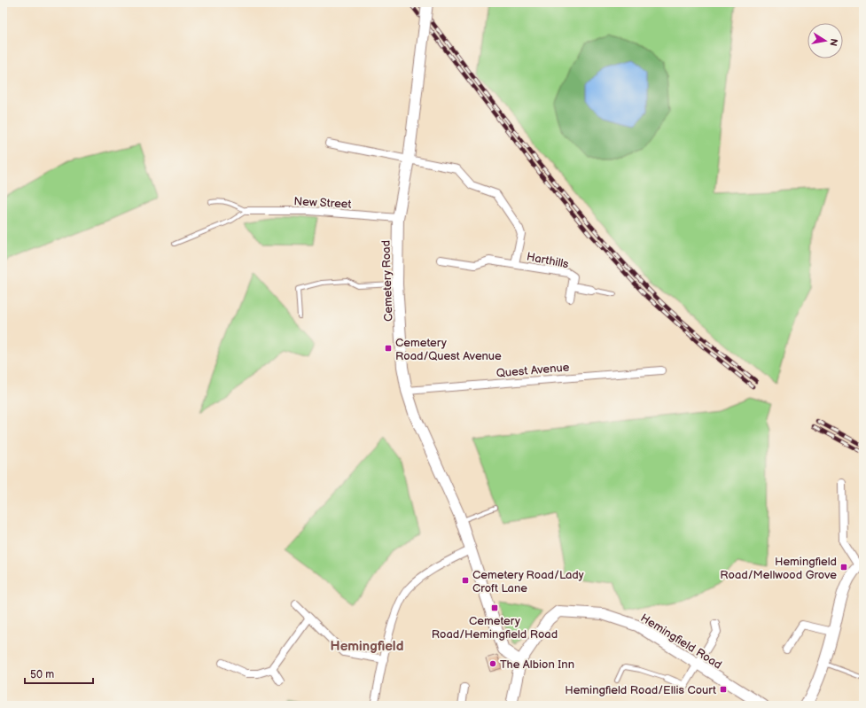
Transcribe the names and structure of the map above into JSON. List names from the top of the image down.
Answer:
{
  "streets": {
    "street": [
      "New Street",
      "Harthills",
      "Cemetery Road",
      "Quest Avenue",
      "Hemingfield Road"
    ]
  },
  "crossings": [
    ["New Street", "Cemetery Road"],
    ["Harthills", "Cemetery Road"],
    ["Cemetery Road", "Quest Avenue"],
    ["Cemetery Road", "Hemingfield Road"]
  ],
  "districts": ["Hemingfield"],
  "places": {
    "transit": [
      "Cemetery Road/Quest Avenue",
      "Hemingfield Road/Mellwood Grove",
      "Cemetery Road/Lady Croft Lane",
      "Cemetery Road/Hemingfield Road",
      "Hemingfield Road/Ellis Court"
    ],
    "other": ["The Albion Inn"]
  },
  "scale_bar": "50 m",
  "north": "right"
}
